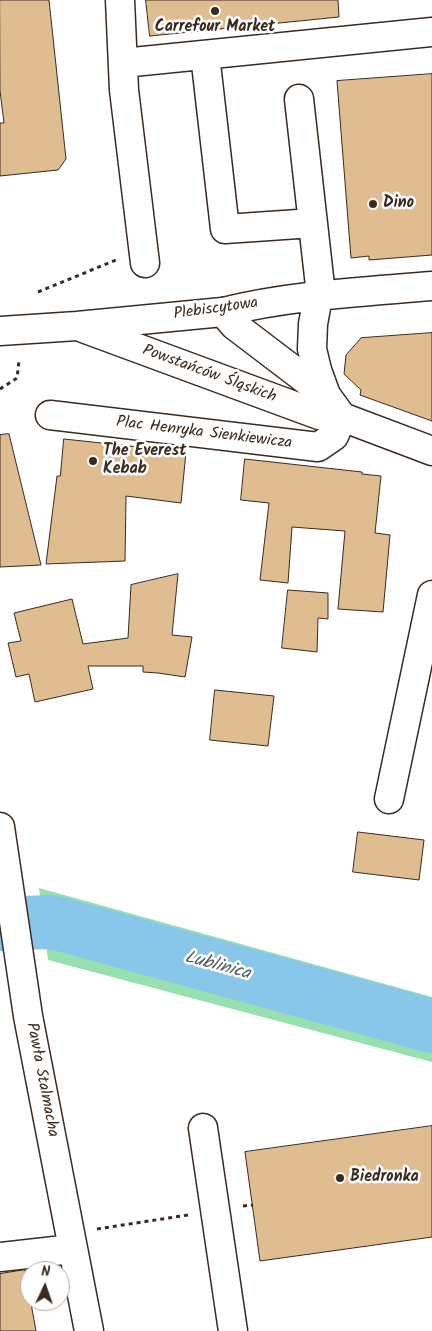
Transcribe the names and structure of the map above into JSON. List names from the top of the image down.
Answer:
{
  "streets": {
    "street": [
      "Plebiscytowa",
      "Powstańców Śląskich",
      "Plac Henryka Sienkiewicza",
      "Pawła Stalmacha"
    ]
  },
  "crossings": [
    ["Plebiscytowa", "Powstańców Śląskich"],
    ["Powstańców Śląskich", "Plac Henryka Sienkiewicza"]
  ],
  "water": ["Lublinica"],
  "places": [
    "Carrefour Market",
    "Dino",
    "The Everest Kebab",
    "Biedronka"
  ],
  "north": "top"
}
